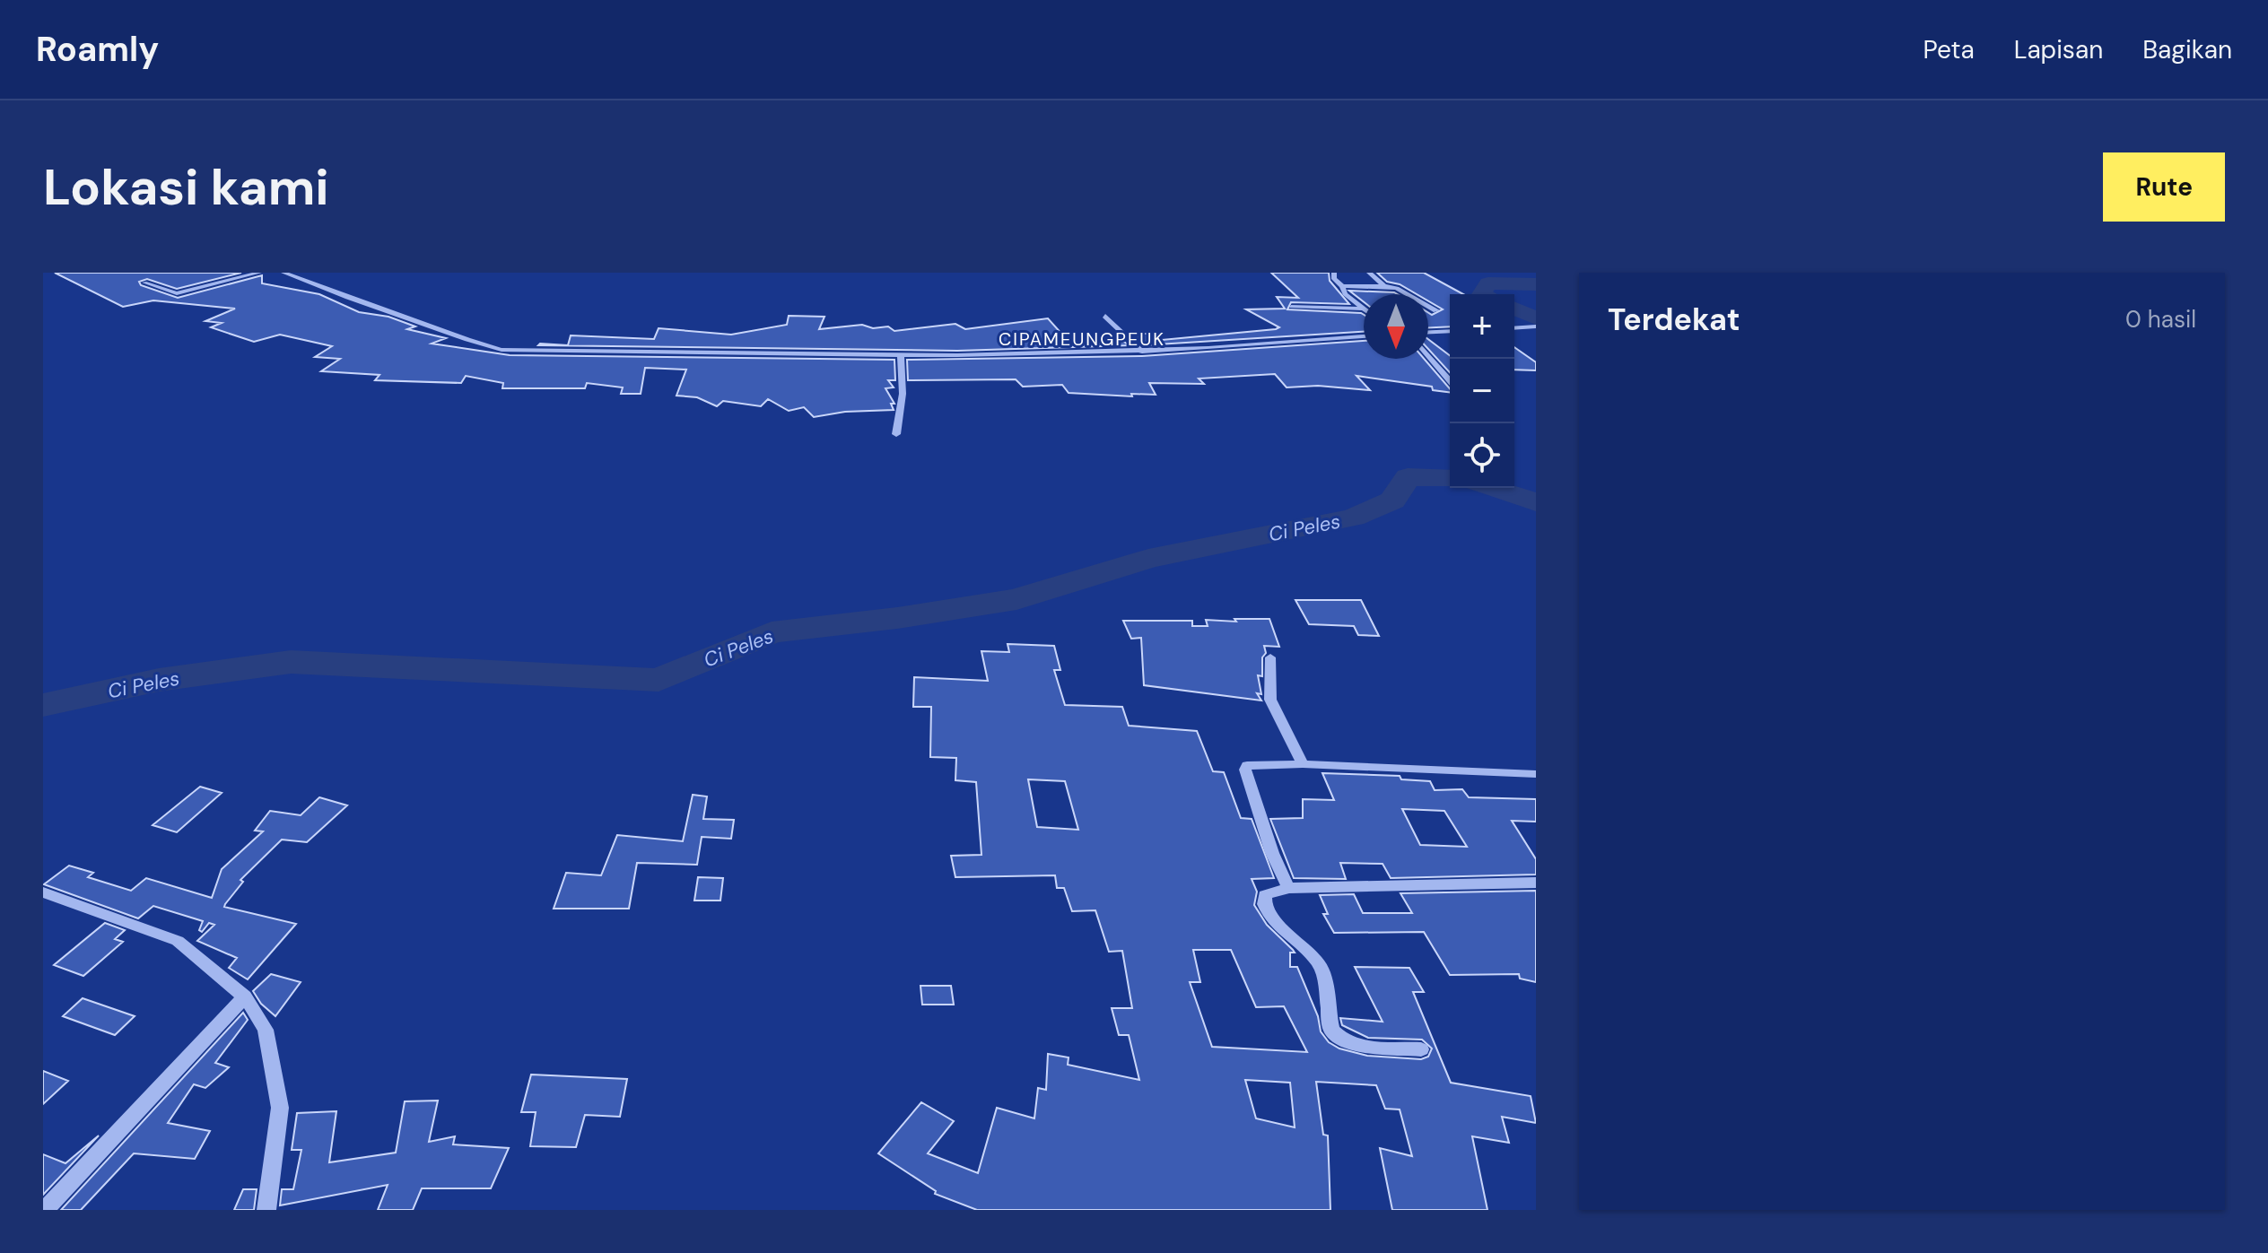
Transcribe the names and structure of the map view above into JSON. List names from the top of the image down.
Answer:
{
  "districts": ["CIPAMEUNGPEUK"],
  "water": ["Ci Peles"],
  "north": "bottom",
  "page": {
    "header": "Roamly",
    "nav": ["Peta", "Lapisan", "Bagikan"],
    "buttons": "Rute",
    "title": "Lokasi kami",
    "heading": ["Terdekat", "0 hasil"],
    "map_buttons": ["+", "−"]
  }
}
